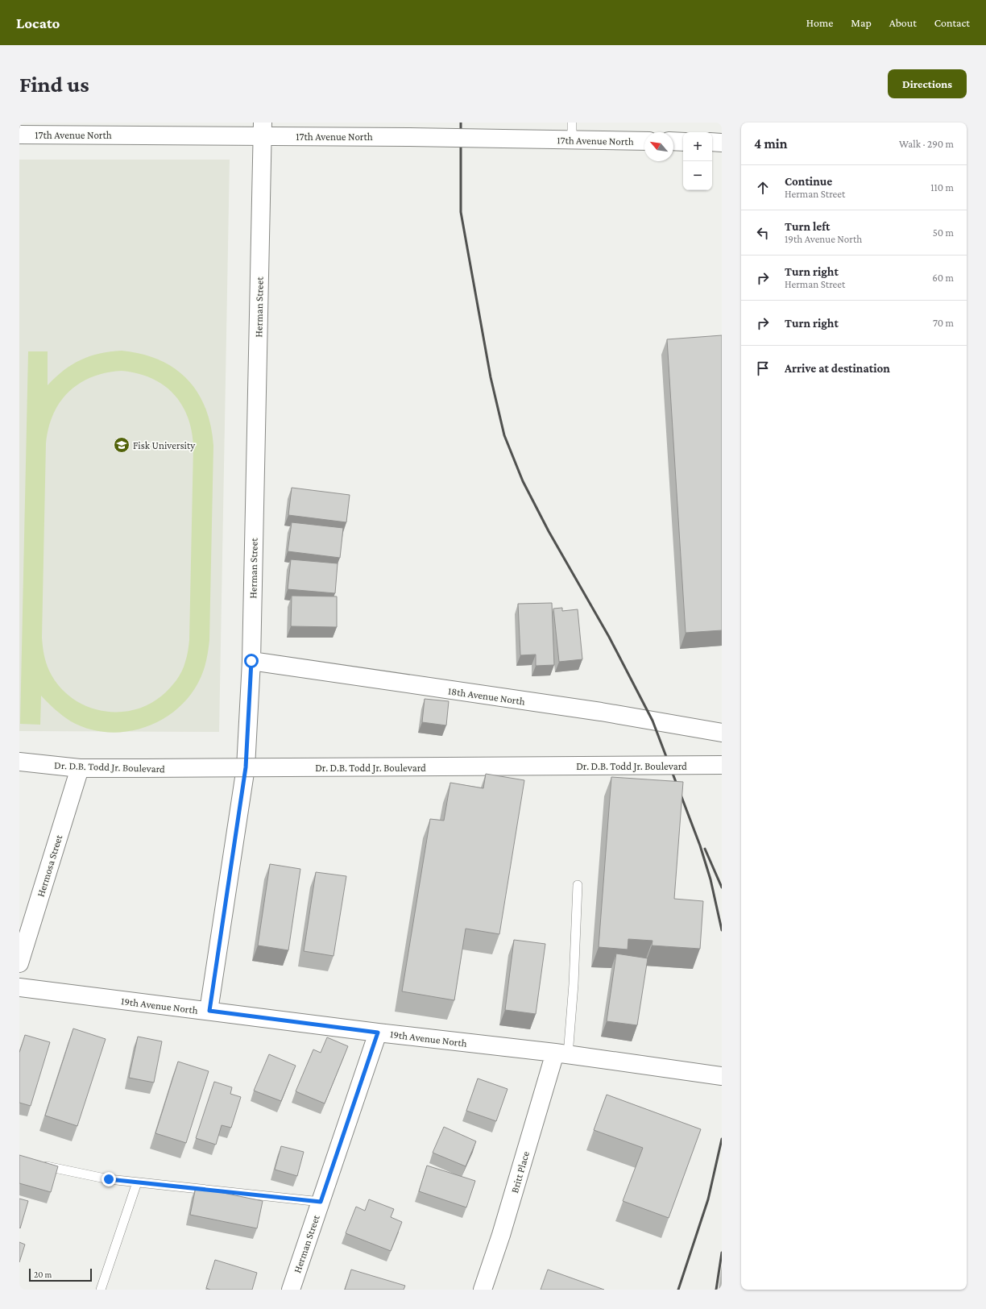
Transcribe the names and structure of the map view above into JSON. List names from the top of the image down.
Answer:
{
  "streets": {
    "street": [
      "17th Avenue North",
      "Herman Street",
      "18th Avenue North",
      "Dr. D.B. Todd Jr. Boulevard",
      "Hermosa Street",
      "19th Avenue North",
      "Britt Place"
    ]
  },
  "crossings": [
    ["17th Avenue North", "Herman Street"],
    ["Herman Street", "18th Avenue North"],
    ["Herman Street", "19th Avenue North"],
    ["Dr. D.B. Todd Jr. Boulevard", "Hermosa Street"],
    ["19th Avenue North", "Britt Place"]
  ],
  "places": {
    "school or university": ["Fisk University"]
  },
  "scale_bar": "20 m",
  "north": "top left",
  "page": {
    "header": "Locato",
    "nav": [
      "Home",
      "Map",
      "About",
      "Contact"
    ],
    "buttons": "Directions",
    "title": "Find us",
    "heading": ["4 min", "Walk · 290 m"],
    "map_buttons": ["+", "−"],
    "list": [
      ["Continue", "Herman Street", "110 m"],
      ["Turn left", "19th Avenue North", "50 m"],
      ["Turn right", "Herman Street", "60 m"],
      ["Turn right", "70 m"],
      "Arrive at destination"
    ],
    "scale": "20 m"
  }
}
